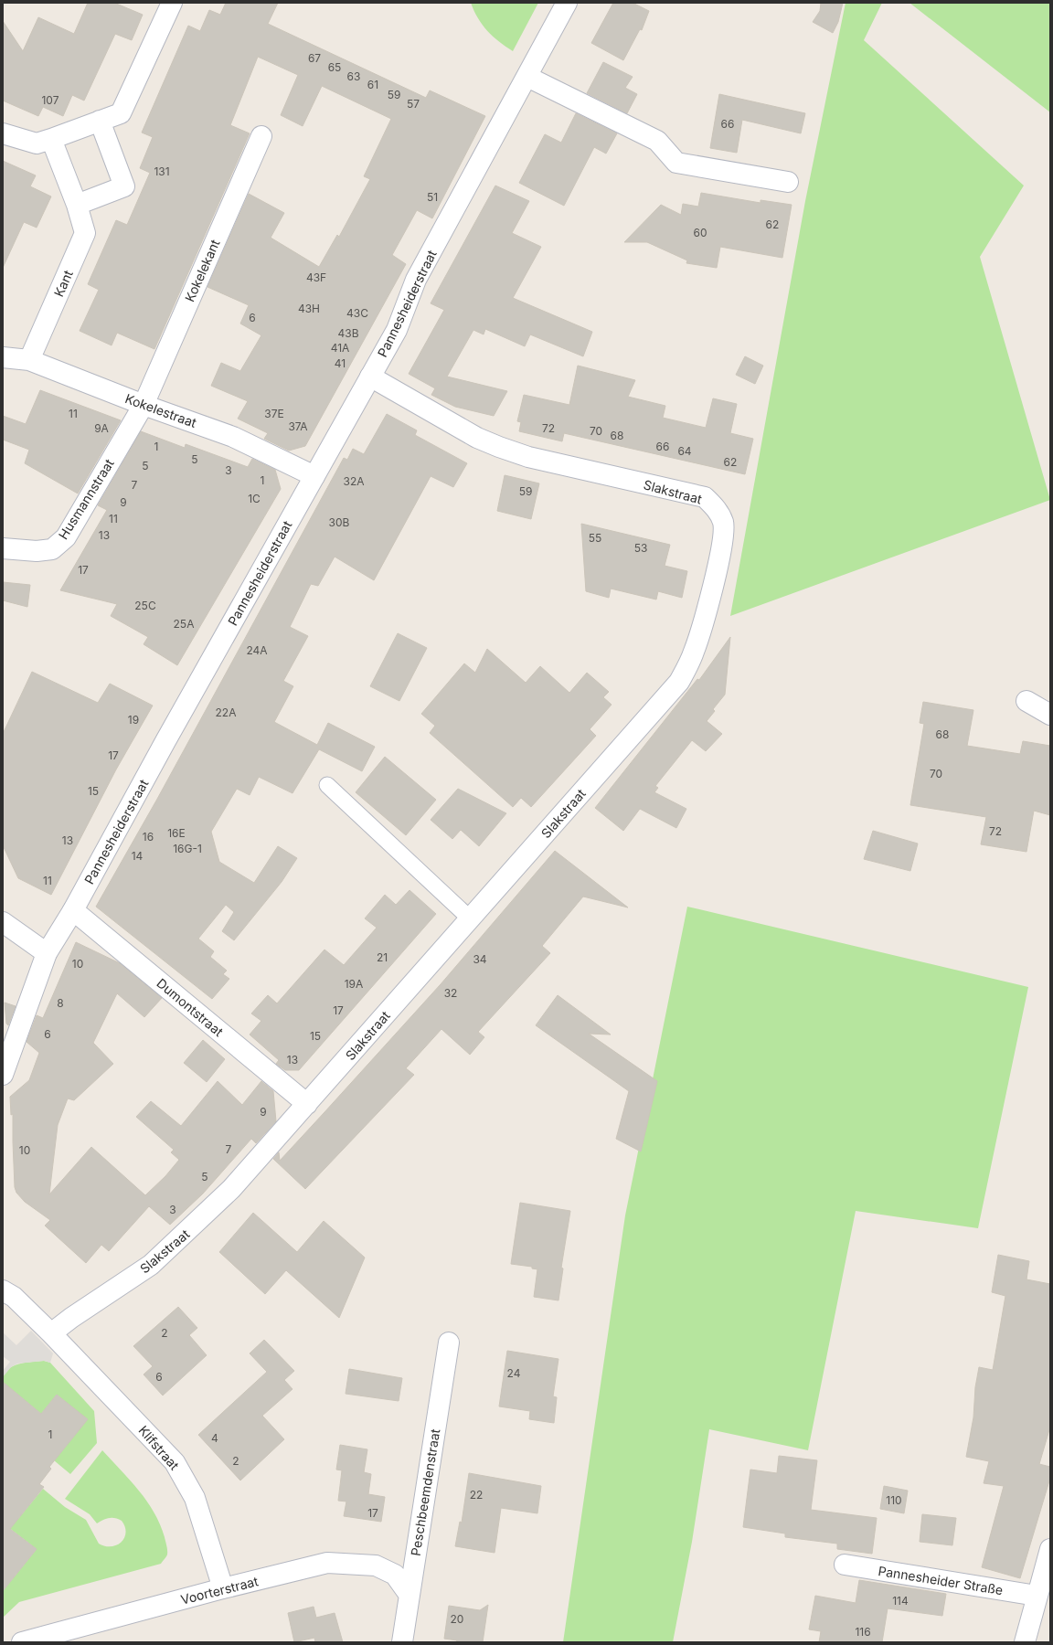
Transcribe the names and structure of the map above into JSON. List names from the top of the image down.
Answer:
{
  "streets": {
    "street": [
      "Kokelekant",
      "Kant",
      "Pannesheiderstraat",
      "Kokelestraat",
      "Slakstraat",
      "Husmannstraat",
      "Dumontstraat",
      "Klifstraat",
      "Peschbeemdenstraat",
      "Pannesheider Straße",
      "Voorterstraat"
    ]
  },
  "crossings": [
    ["Kokelekant", "Kokelestraat"],
    ["Kokelekant", "Husmannstraat"],
    ["Kant", "Kokelestraat"],
    ["Pannesheiderstraat", "Kokelestraat"],
    ["Pannesheiderstraat", "Slakstraat"],
    ["Pannesheiderstraat", "Dumontstraat"],
    ["Kokelestraat", "Husmannstraat"],
    ["Slakstraat", "Dumontstraat"],
    ["Slakstraat", "Klifstraat"],
    ["Klifstraat", "Voorterstraat"],
    ["Peschbeemdenstraat", "Voorterstraat"]
  ],
  "house_numbers": [
    "67",
    "65",
    "63",
    "61",
    "59",
    "107",
    "57",
    "66",
    "131",
    "51",
    "62",
    "60",
    "43F",
    "43H",
    "43C",
    "6",
    "43B",
    "41A",
    "41",
    "11",
    "37E",
    "37A",
    "9A",
    "72",
    "70",
    "68",
    "1",
    "66",
    "64",
    "5",
    "62",
    "5",
    "3",
    "1",
    "32A",
    "7",
    "59",
    "1C",
    "9",
    "11",
    "30B",
    "13",
    "55",
    "53",
    "17",
    "25C",
    "25A",
    "24A",
    "22A",
    "19",
    "68",
    "17",
    "70",
    "15",
    "72",
    "16E",
    "16",
    "13",
    "16G-1",
    "14",
    "11",
    "21",
    "34",
    "10",
    "19A",
    "32",
    "8",
    "17",
    "6",
    "15",
    "13",
    "9",
    "7",
    "10",
    "5",
    "3",
    "2",
    "24",
    "6",
    "1",
    "4",
    "2",
    "22",
    "110",
    "17",
    "114",
    "20",
    "116"
  ]
}
